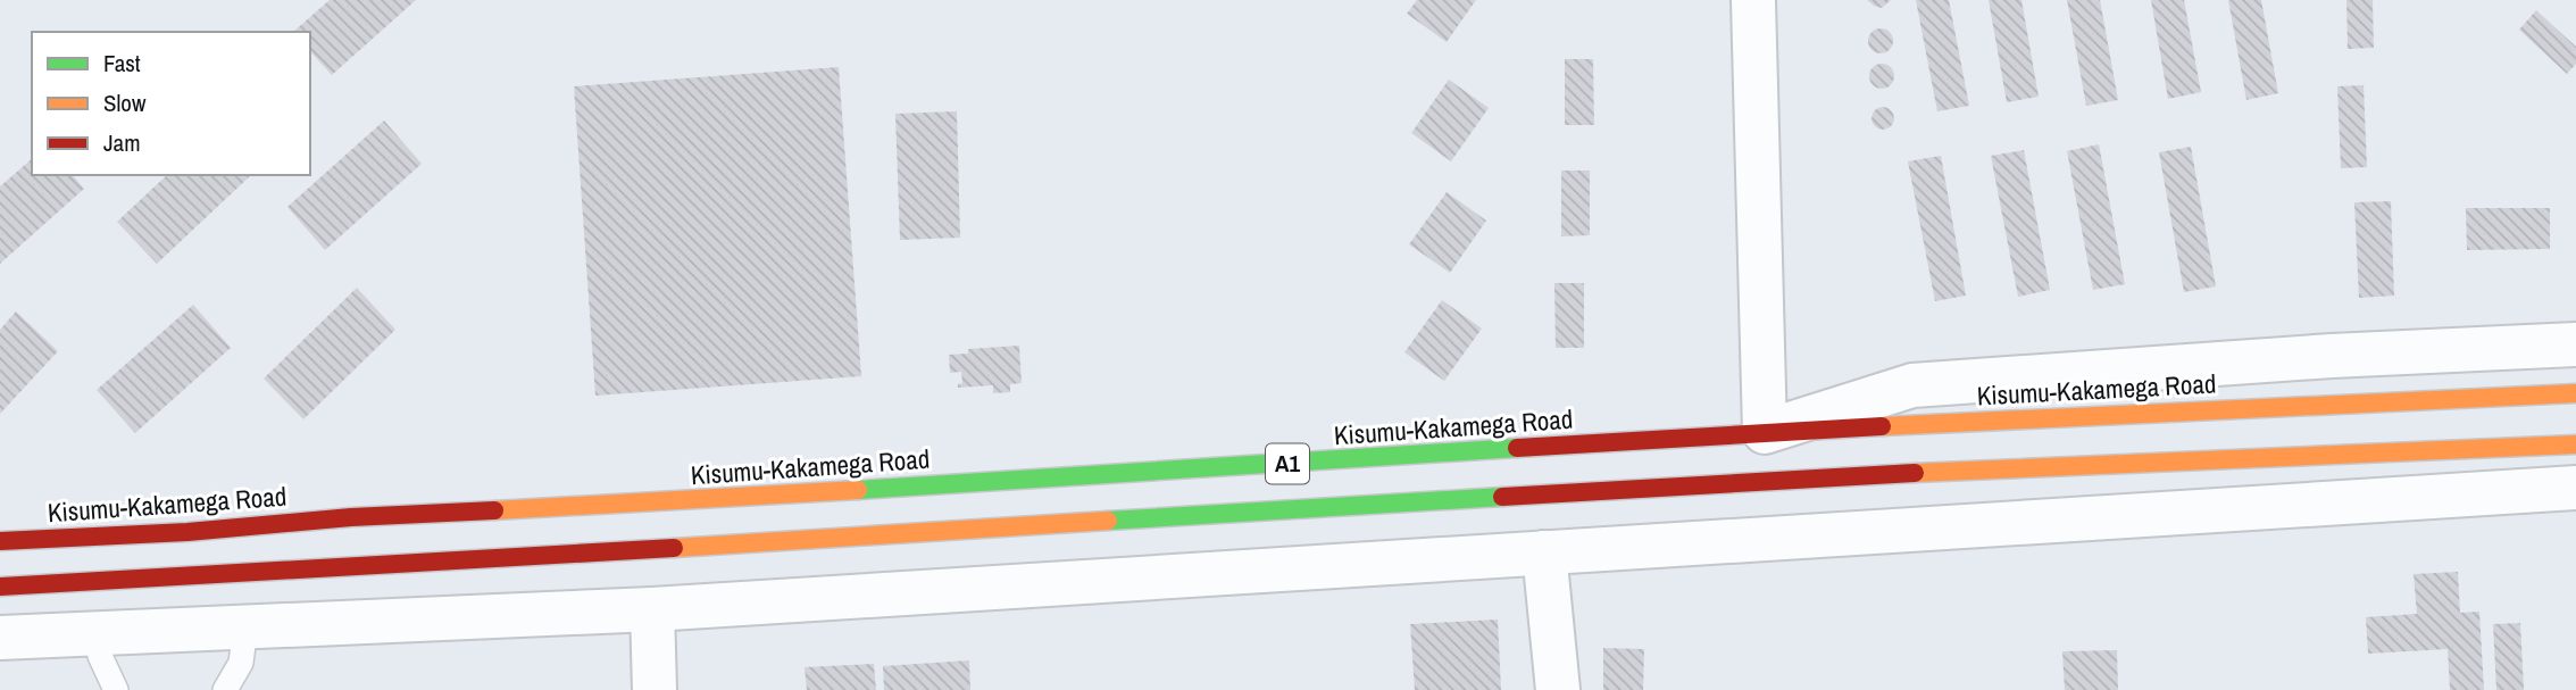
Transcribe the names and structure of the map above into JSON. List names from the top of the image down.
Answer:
{
  "streets": {
    "highway": ["Kisumu-Kakamega Road", "A1"]
  },
  "legend": ["Fast", "Slow", "Jam"]
}
